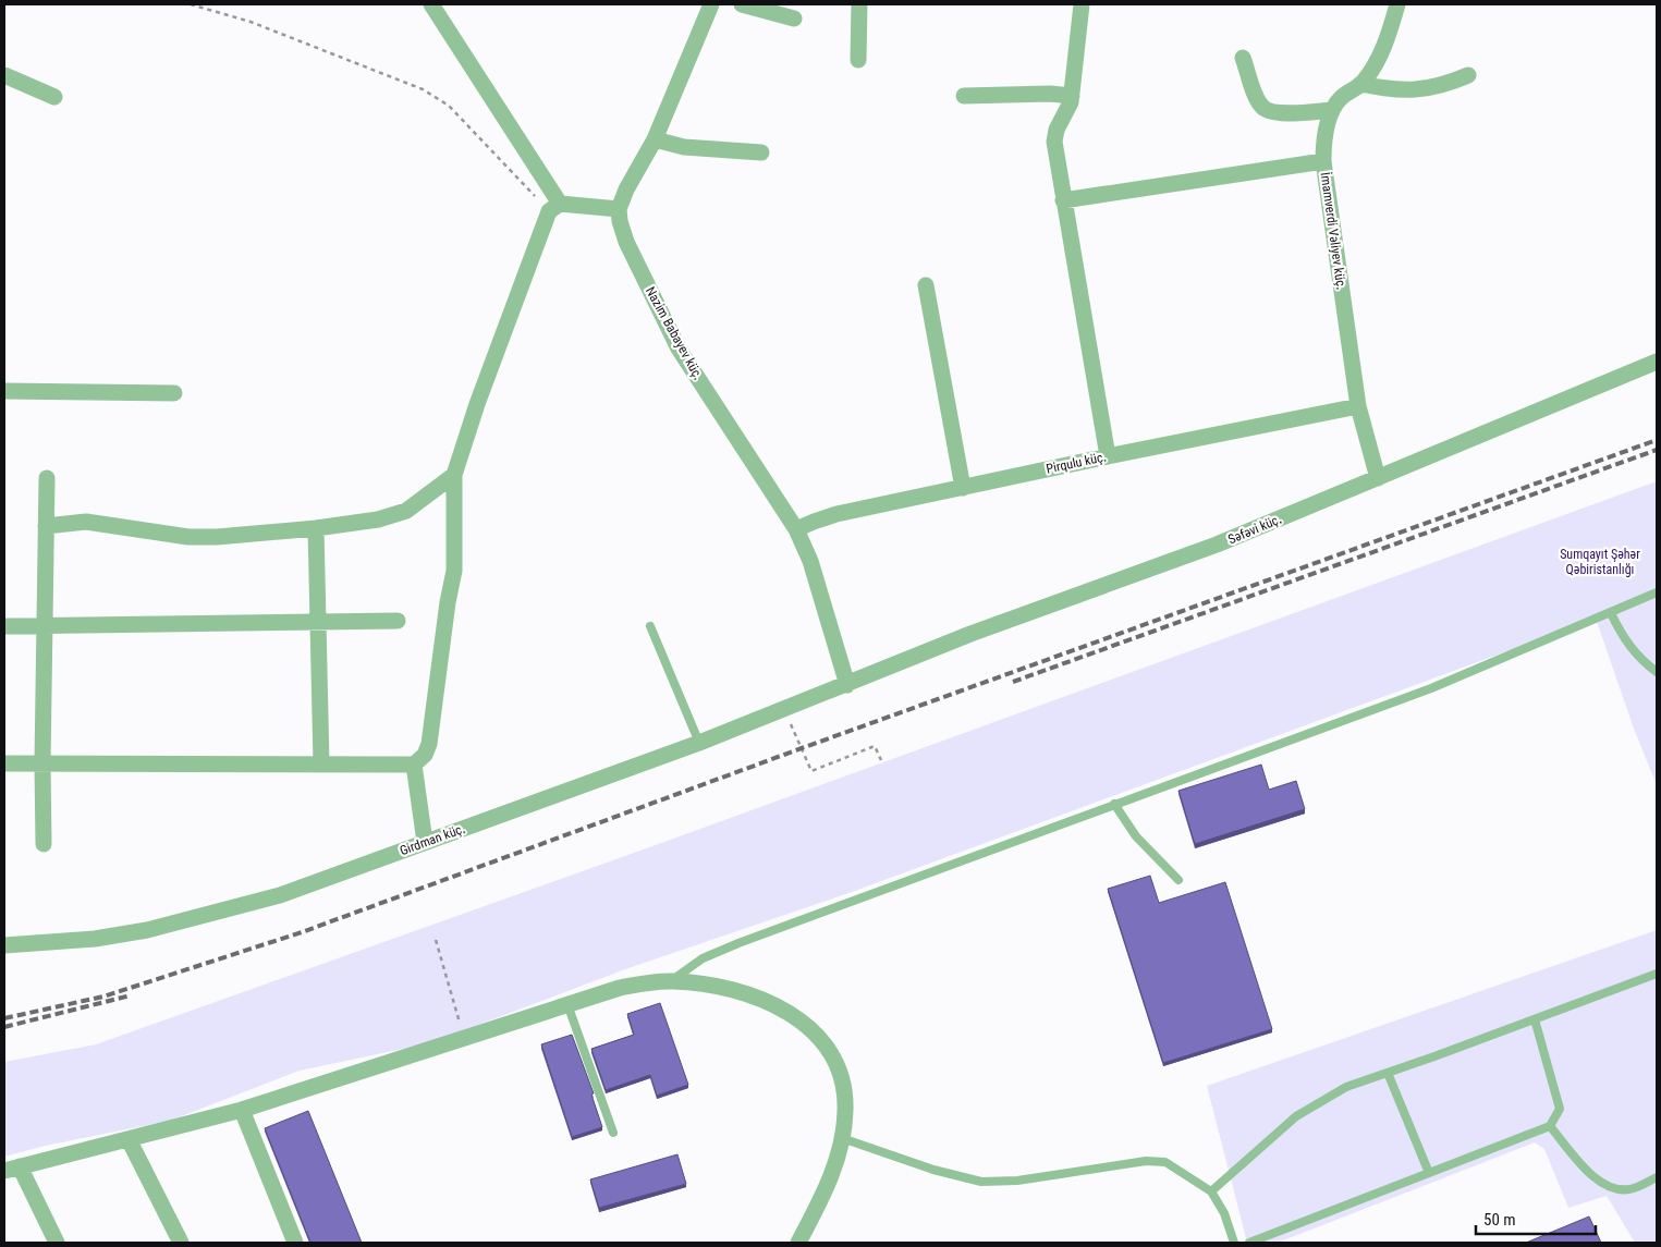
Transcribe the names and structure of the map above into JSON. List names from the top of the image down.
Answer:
{
  "streets": {
    "street": [
      "İmamverdi Vəliyev küç.",
      "Nazim Babayev küç.",
      "Pirqulu küç.",
      "Səfəvi küç.",
      "Girdman küç."
    ]
  },
  "crossings": [
    ["İmamverdi Vəliyev küç.", "Pirqulu küç."],
    ["İmamverdi Vəliyev küç.", "Səfəvi küç."],
    ["Nazim Babayev küç.", "Pirqulu küç."],
    ["Nazim Babayev küç.", "Səfəvi küç."],
    ["Nazim Babayev küç.", "Girdman küç."],
    ["Səfəvi küç.", "Girdman küç."]
  ],
  "parks": ["Sumqayıt Şəhər Qəbiristanlığı"],
  "scale_bar": "50 m"
}
